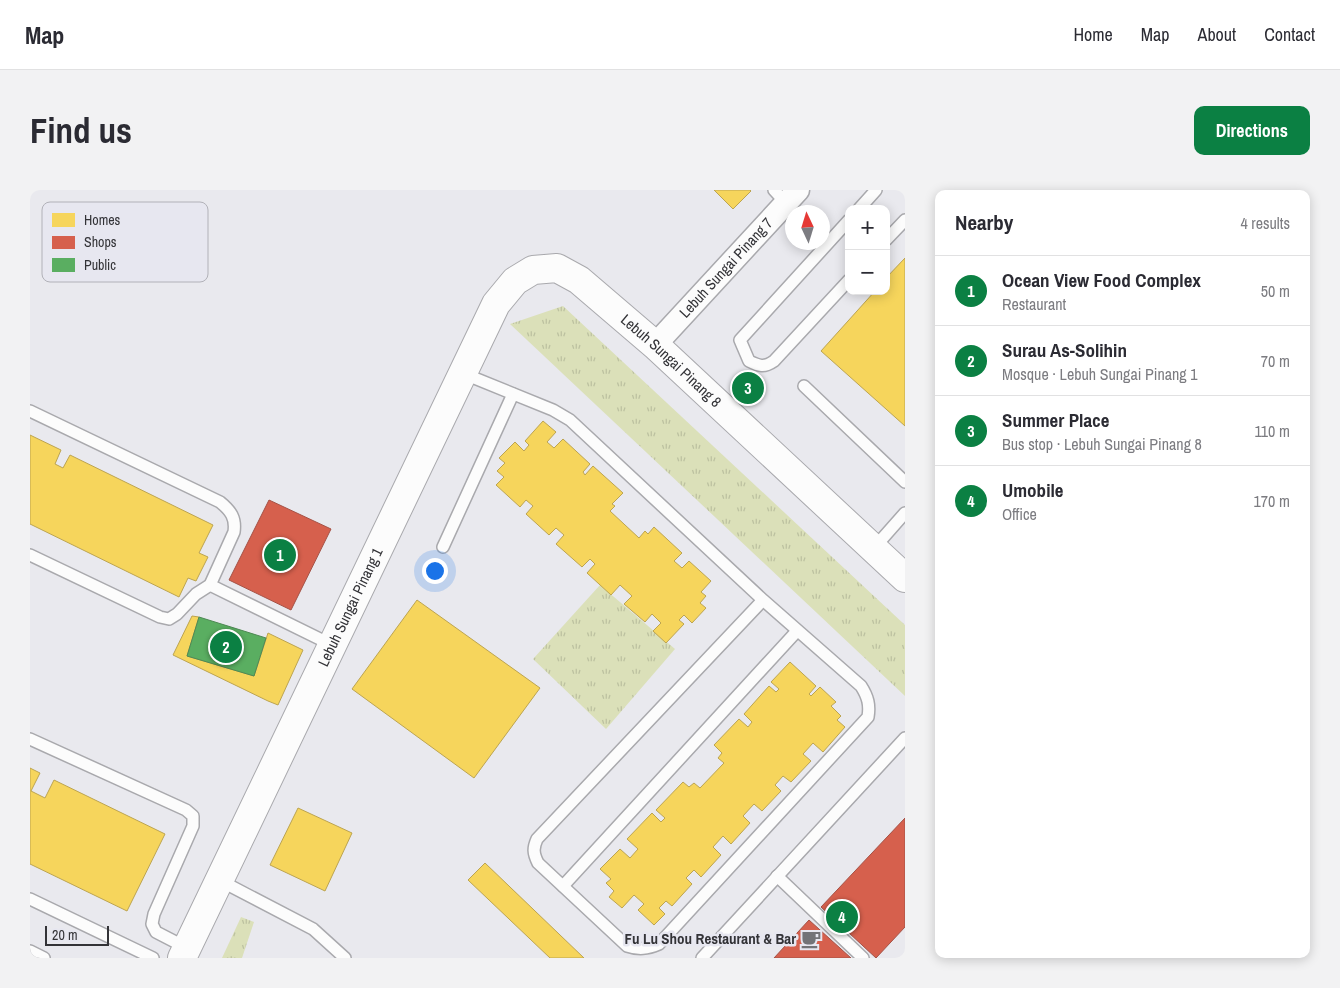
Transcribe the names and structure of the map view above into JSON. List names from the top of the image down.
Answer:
{
  "streets": {
    "street": ["Lebuh Sungai Pinang 7", "Lebuh Sungai Pinang 8", "Lebuh Sungai Pinang 1"]
  },
  "crossings": [
    ["Lebuh Sungai Pinang 7", "Lebuh Sungai Pinang 8"],
    ["Lebuh Sungai Pinang 8", "Lebuh Sungai Pinang 1"]
  ],
  "places": {
    "cafe": ["Fu Lu Shou Restaurant & Bar"]
  },
  "legend": ["Homes", "Shops", "Public"],
  "scale_bar": "20 m",
  "north": "top",
  "page": {
    "header": "Map",
    "nav": [
      "Home",
      "Map",
      "About",
      "Contact"
    ],
    "buttons": "Directions",
    "title": "Find us",
    "heading": ["Nearby", "4 results"],
    "map_buttons": ["+", "−"],
    "list": [
      {
        "mark": "1",
        "name": "Ocean View Food Complex",
        "note": "Restaurant",
        "value": "50 m"
      },
      {
        "mark": "2",
        "name": "Surau As-Solihin",
        "note": "Mosque · Lebuh Sungai Pinang 1",
        "value": "70 m"
      },
      {
        "mark": "3",
        "name": "Summer Place",
        "note": "Bus stop · Lebuh Sungai Pinang 8",
        "value": "110 m"
      },
      {
        "mark": "4",
        "name": "Umobile",
        "note": "Office",
        "value": "170 m"
      }
    ],
    "pins": [
      "3",
      "1",
      "2",
      "4"
    ],
    "scale": "20 m"
  }
}
